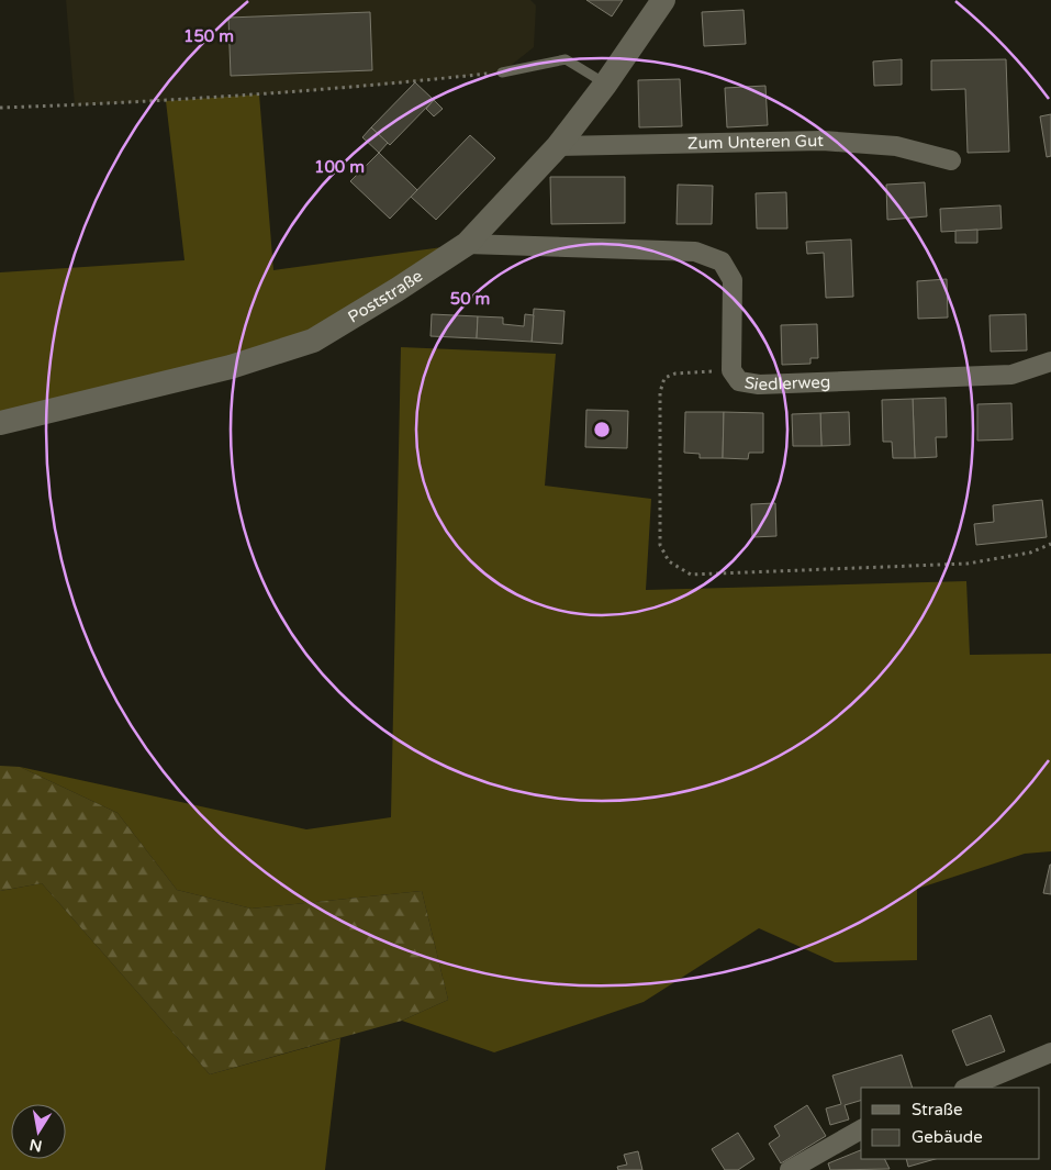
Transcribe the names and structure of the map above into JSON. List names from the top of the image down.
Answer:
{
  "streets": {
    "street": ["Zum Unteren Gut", "Poststraße", "Siedlerweg"]
  },
  "crossings": [
    ["Zum Unteren Gut", "Poststraße"],
    ["Poststraße", "Siedlerweg"]
  ],
  "legend": ["Straße", "Gebäude"],
  "north": "bottom",
  "rings": ["150 m", "100 m", "50 m"]
}
